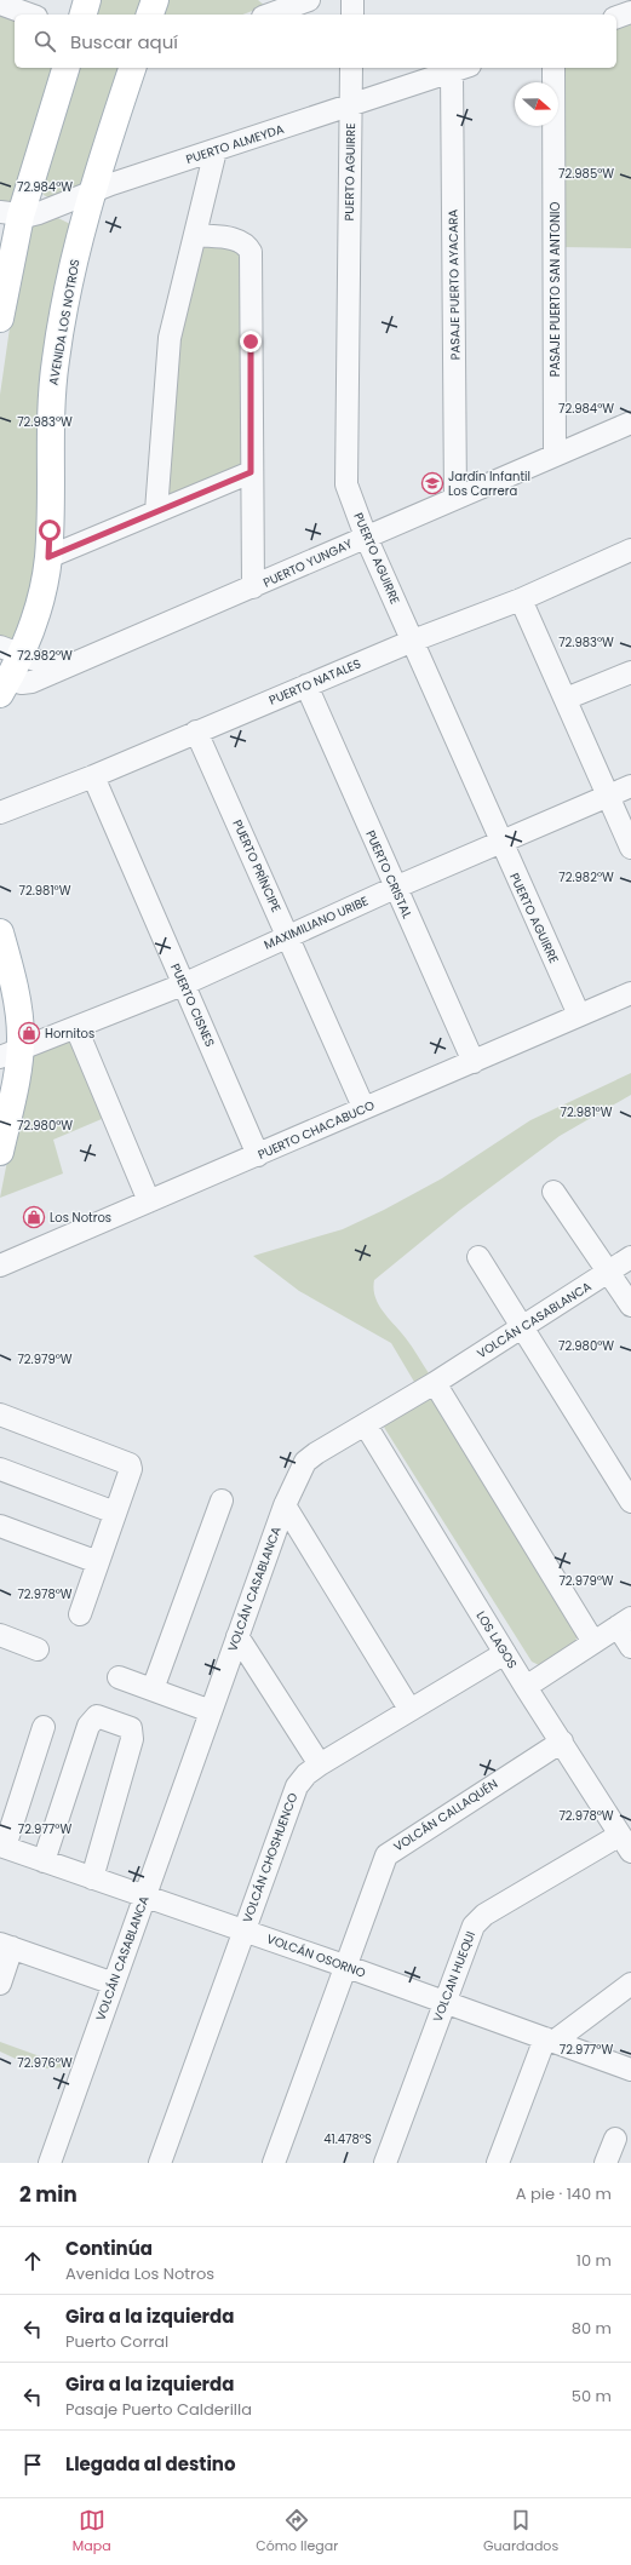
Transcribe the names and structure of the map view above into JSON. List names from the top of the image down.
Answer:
{
  "streets": {
    "main road": ["AVENIDA LOS NOTROS"],
    "street": [
      "PUERTO ALMEYDA",
      "PUERTO AGUIRRE",
      "PASAJE PUERTO AYACARA",
      "PASAJE PUERTO SAN ANTONIO",
      "PUERTO YUNGAY",
      "PUERTO NATALES",
      "PUERTO PRÍNCIPE",
      "PUERTO CRISTAL",
      "MAXIMILIANO URIBE",
      "PUERTO CISNES",
      "PUERTO CHACABUCO",
      "VOLCÁN CASABLANCA",
      "LOS LAGOS",
      "VOLCÁN CALLAQUÉN",
      "VOLCÁN CHOSHUENCO",
      "VOLCÁN OSORNO",
      "VOLCAN HUEQUI"
    ]
  },
  "crossings": [
    ["PUERTO ALMEYDA", "PUERTO AGUIRRE"],
    ["PUERTO ALMEYDA", "PASAJE PUERTO AYACARA"],
    ["PUERTO ALMEYDA", "AVENIDA LOS NOTROS"],
    ["PUERTO AGUIRRE", "PUERTO YUNGAY"],
    ["PUERTO AGUIRRE", "PUERTO NATALES"],
    ["PUERTO AGUIRRE", "MAXIMILIANO URIBE"],
    ["PUERTO AGUIRRE", "PUERTO CHACABUCO"],
    ["PASAJE PUERTO AYACARA", "PUERTO YUNGAY"],
    ["PASAJE PUERTO SAN ANTONIO", "PUERTO YUNGAY"],
    ["AVENIDA LOS NOTROS", "PUERTO YUNGAY"],
    ["PUERTO NATALES", "PUERTO PRÍNCIPE"],
    ["PUERTO NATALES", "PUERTO CRISTAL"],
    ["PUERTO NATALES", "PUERTO CISNES"],
    ["PUERTO PRÍNCIPE", "MAXIMILIANO URIBE"],
    ["PUERTO PRÍNCIPE", "PUERTO CHACABUCO"],
    ["PUERTO CRISTAL", "MAXIMILIANO URIBE"],
    ["PUERTO CRISTAL", "PUERTO CHACABUCO"],
    ["MAXIMILIANO URIBE", "PUERTO CISNES"],
    ["PUERTO CISNES", "PUERTO CHACABUCO"],
    ["VOLCÁN CASABLANCA", "LOS LAGOS"],
    ["VOLCÁN CASABLANCA", "VOLCÁN OSORNO"],
    ["LOS LAGOS", "VOLCÁN CALLAQUÉN"],
    ["LOS LAGOS", "VOLCÁN CHOSHUENCO"],
    ["LOS LAGOS", "VOLCAN HUEQUI"],
    ["VOLCÁN CALLAQUÉN", "VOLCÁN OSORNO"],
    ["VOLCÁN CHOSHUENCO", "VOLCÁN OSORNO"],
    ["VOLCÁN OSORNO", "VOLCAN HUEQUI"]
  ],
  "places": {
    "school or university": ["Jardín Infantil Los Carrera"],
    "shop": ["Hornitos", "Los Notros"]
  },
  "north": "right",
  "page": {
    "search": "Buscar aquí",
    "heading": ["2 min", "A pie · 140 m"],
    "list": [
      ["Continúa", "Avenida Los Notros", "10 m"],
      ["Gira a la izquierda", "Puerto Corral", "80 m"],
      ["Gira a la izquierda", "Pasaje Puerto Calderilla", "50 m"],
      "Llegada al destino"
    ],
    "nav": ["Mapa", "Cómo llegar", "Guardados"]
  },
  "coordinates": [
    "72.985°W",
    "72.984°W",
    "72.983°W",
    "72.982°W",
    "72.981°W",
    "72.980°W",
    "72.979°W",
    "72.978°W",
    "72.977°W",
    "72.976°W",
    "41.478°S"
  ]
}
